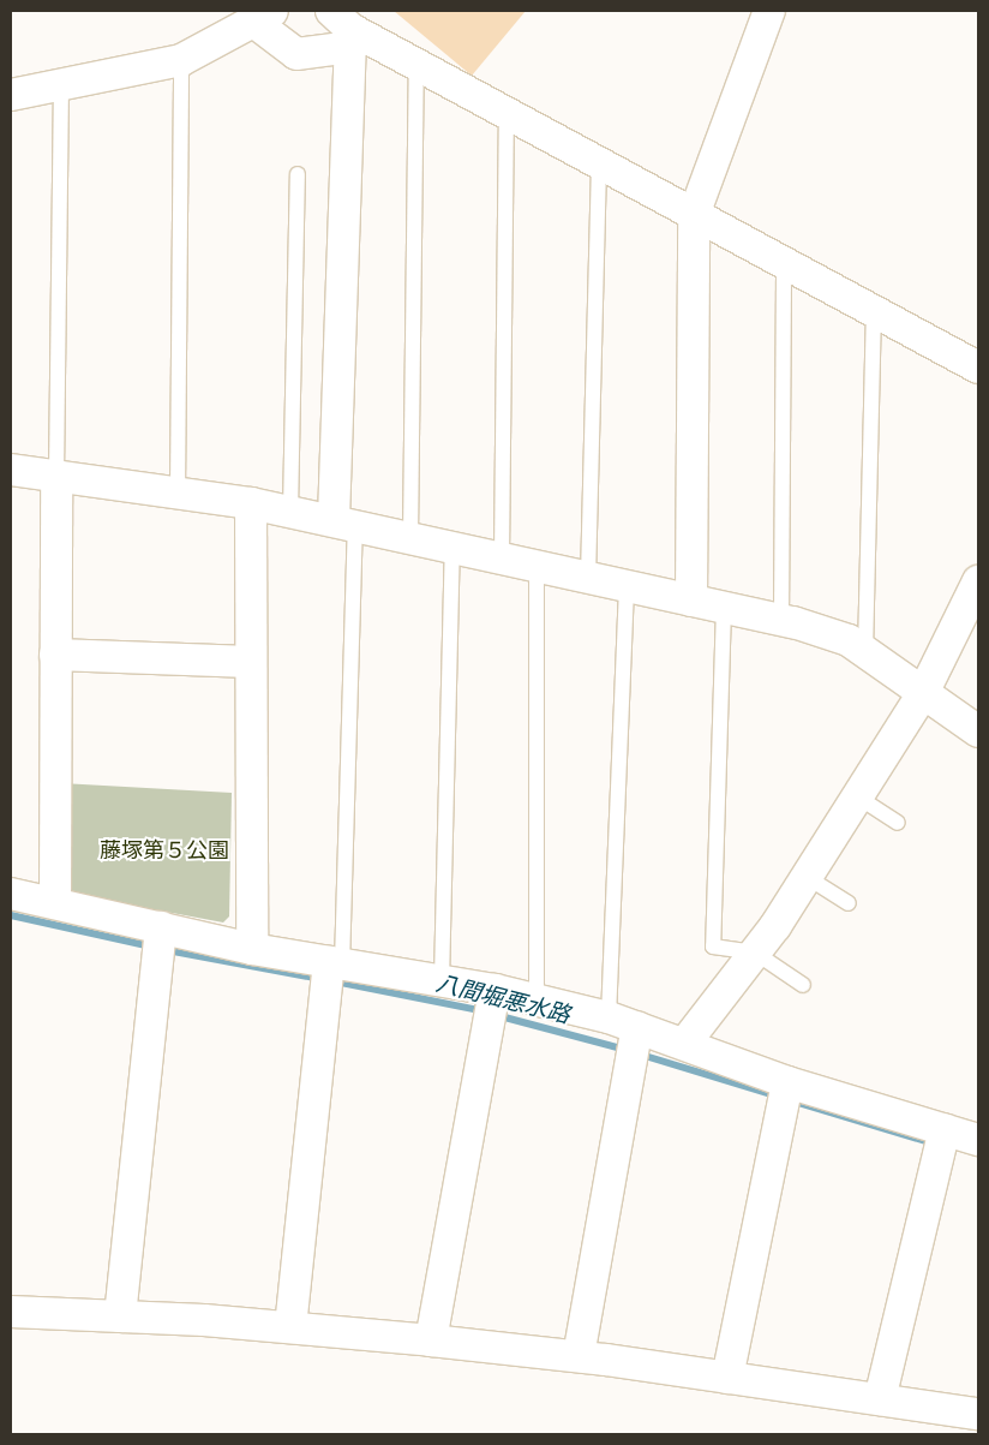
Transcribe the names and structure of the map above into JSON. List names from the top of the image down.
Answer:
{
  "water": ["八間堀悪水路"],
  "parks": ["藤塚第５公園"]
}
